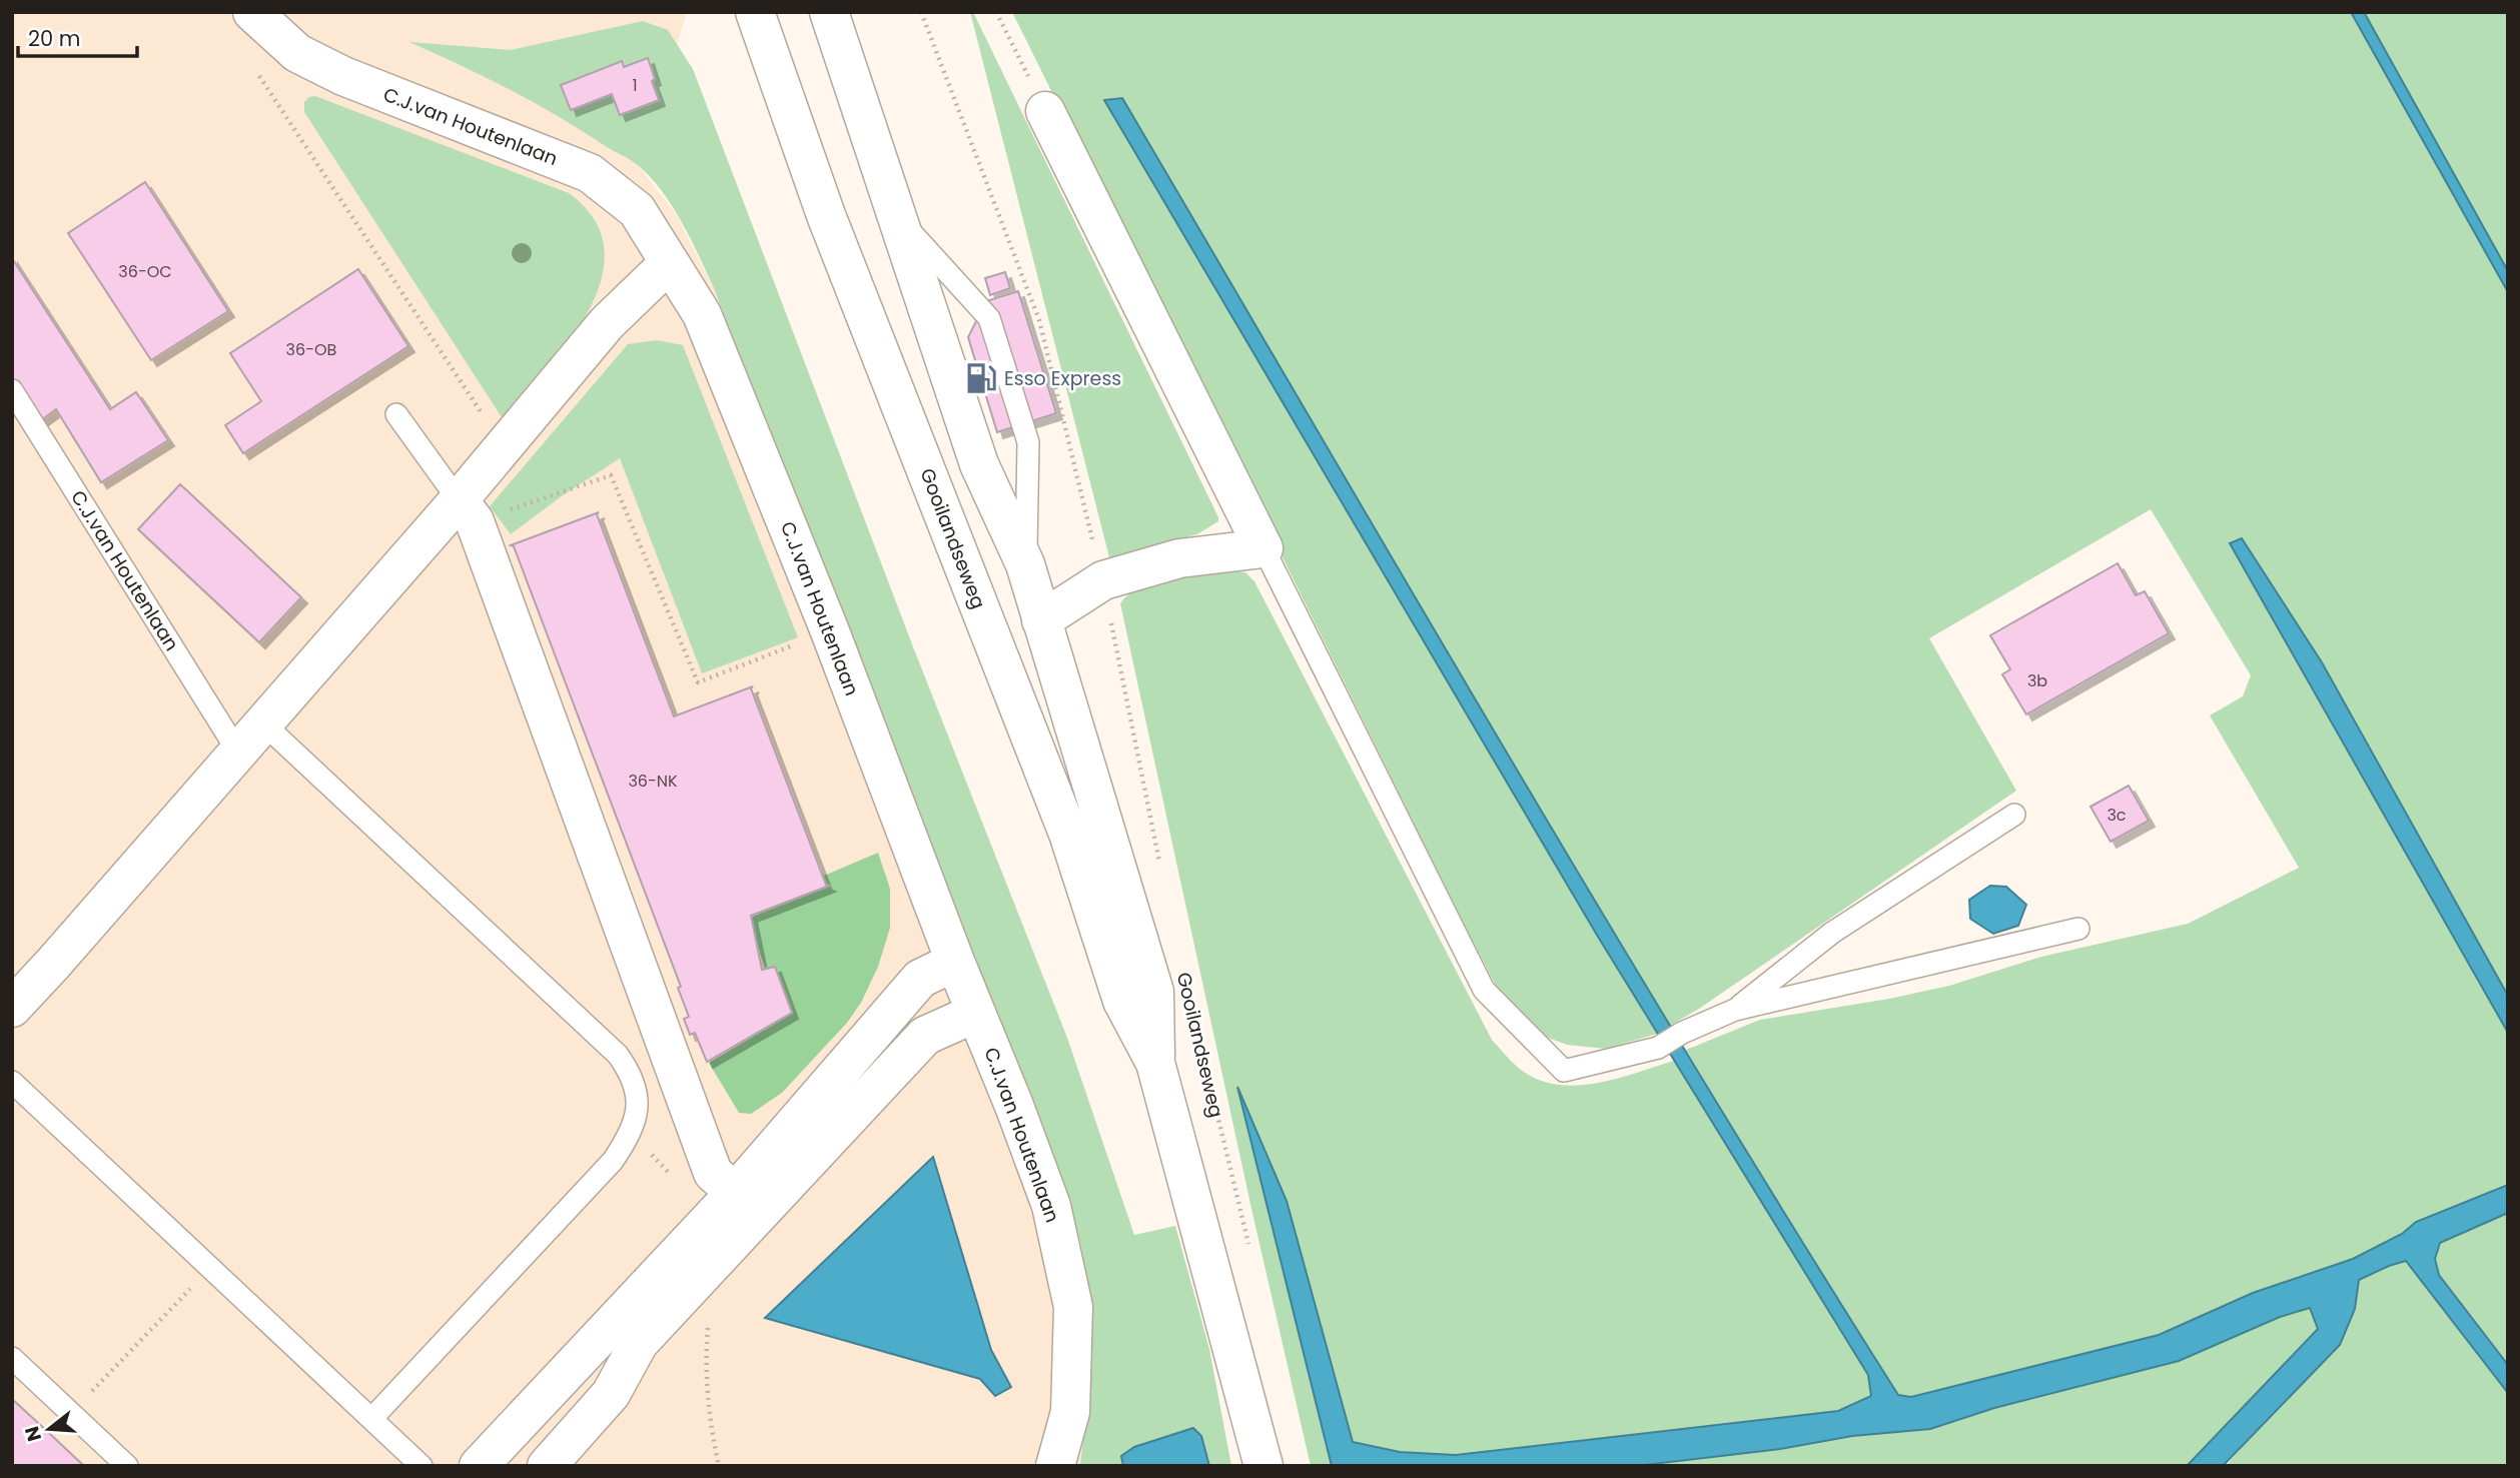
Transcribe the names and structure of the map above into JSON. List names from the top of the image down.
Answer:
{
  "streets": {
    "street": ["C.J.van Houtenlaan", "Gooilandseweg"]
  },
  "places": {
    "fuel station": ["Esso Express"]
  },
  "house_numbers": [
    "1",
    "36-OC",
    "36-OB",
    "3b",
    "36-NK",
    "3c"
  ],
  "scale_bar": "20 m",
  "north": "left"
}
